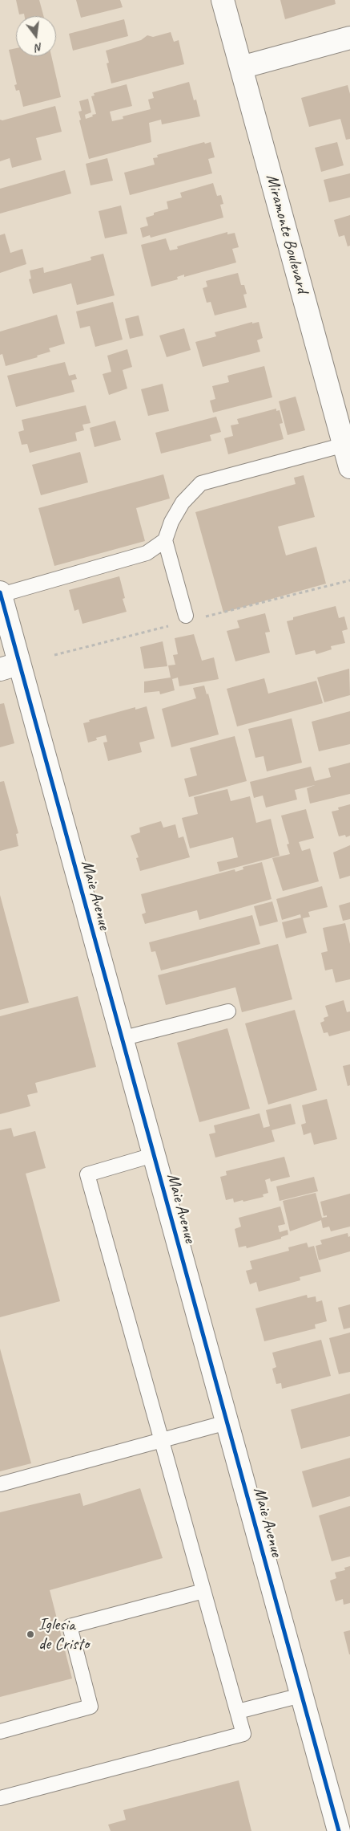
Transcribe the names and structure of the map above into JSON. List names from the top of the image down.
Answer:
{
  "streets": {
    "street": ["Miramonte Boulevard", "Maie Avenue"]
  },
  "places": ["Iglesia de Cristo"],
  "north": "bottom"
}
